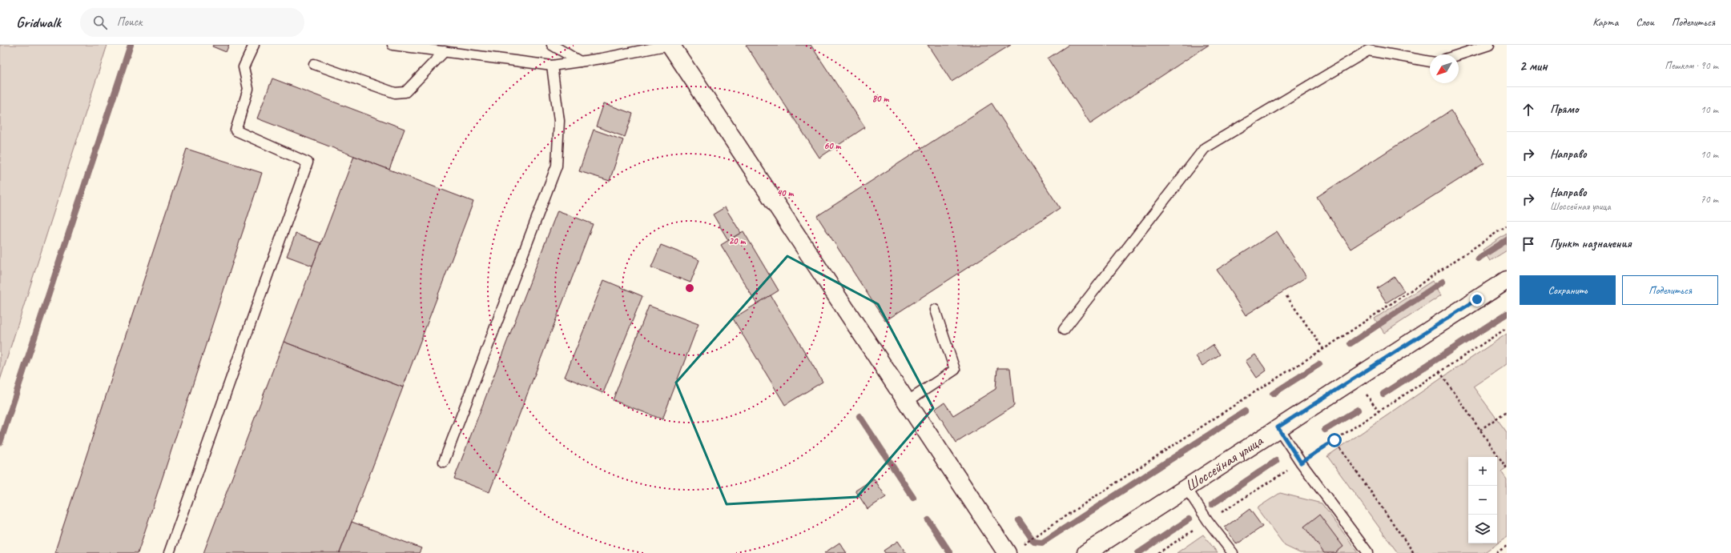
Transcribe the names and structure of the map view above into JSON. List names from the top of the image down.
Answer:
{
  "streets": {
    "street": ["Шоссейная улица"]
  },
  "north": "bottom left",
  "page": {
    "header": "Gridwalk",
    "search": "Поиск",
    "nav": ["Карта", "Слои", "Поделиться"],
    "heading": ["2 мин", "Пешком · 90 m"],
    "list": [
      ["Прямо", "10 m"],
      ["Направо", "10 m"],
      ["Направо", "Шоссейная улица", "70 m"],
      "Пункт назначения"
    ],
    "buttons": ["Сохранить", "Поделиться"],
    "map_buttons": ["+", "−"]
  },
  "rings": [
    "80 m",
    "60 m",
    "40 m",
    "20 m"
  ]
}
